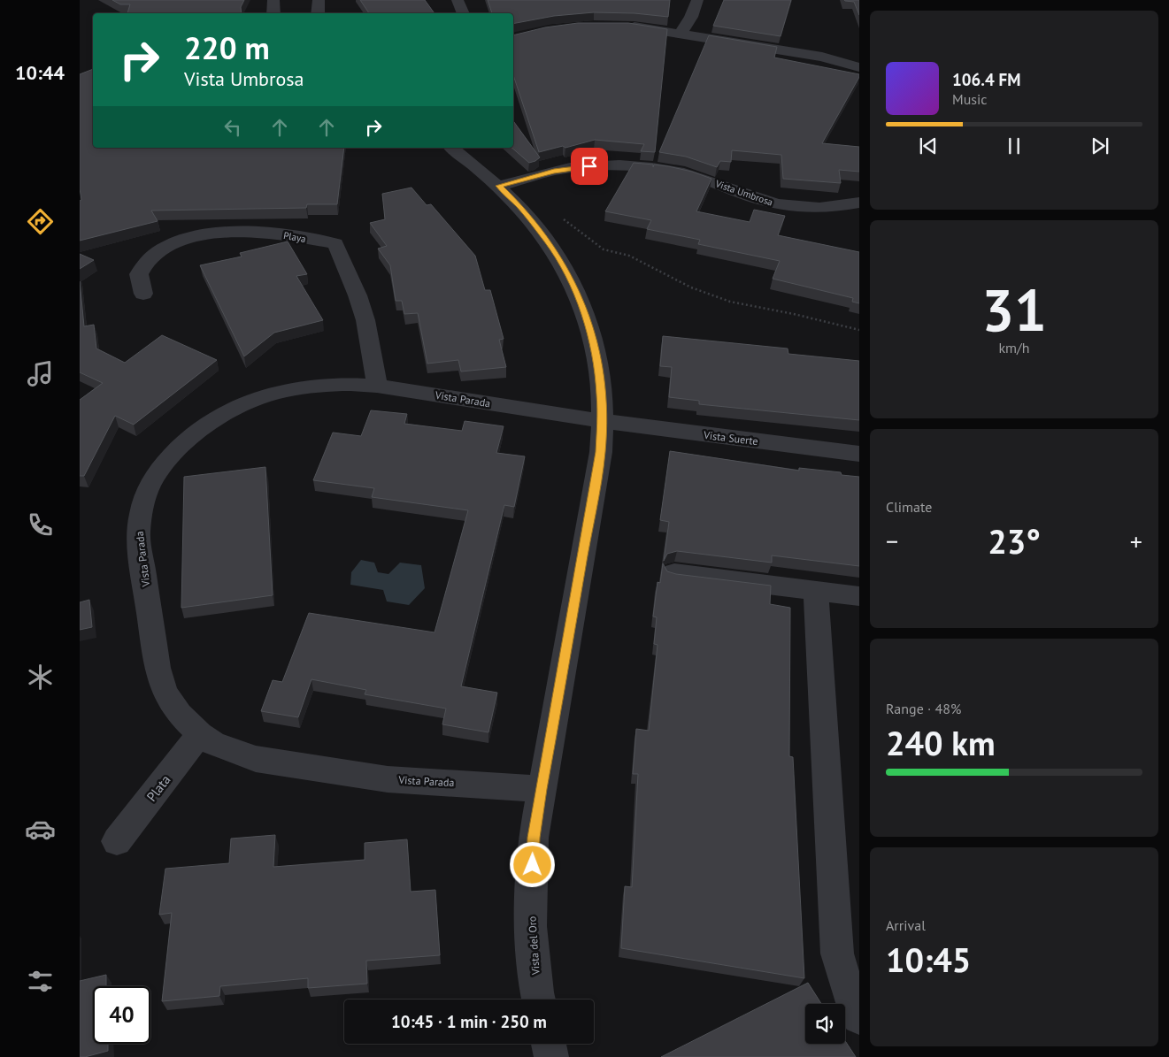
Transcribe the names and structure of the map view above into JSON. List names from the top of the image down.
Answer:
{
  "streets": {
    "street": [
      "Vista Umbrosa",
      "Playa",
      "Vista Parada",
      "Vista Suerte",
      "Plata",
      "Vista del Oro"
    ]
  },
  "crossings": [
    ["Vista Umbrosa", "Vista del Oro"],
    ["Playa", "Vista Parada"],
    ["Vista Parada", "Vista Suerte"],
    ["Vista Parada", "Plata"],
    ["Vista Parada", "Vista del Oro"],
    ["Vista Suerte", "Vista del Oro"]
  ],
  "page": {
    "tabs": "10:44",
    "turn": ["220 m", "Vista Umbrosa"],
    "song": ["106.4 FM", "Music"],
    "tile": [
      ["31", "km/h"],
      "Climate",
      ["Range · 48%", "240 km"],
      ["Arrival", "10:45"]
    ],
    "heat": ["−", "23°", "+"],
    "limit": "40",
    "trip": "10:45 · 1 min · 250 m"
  }
}
